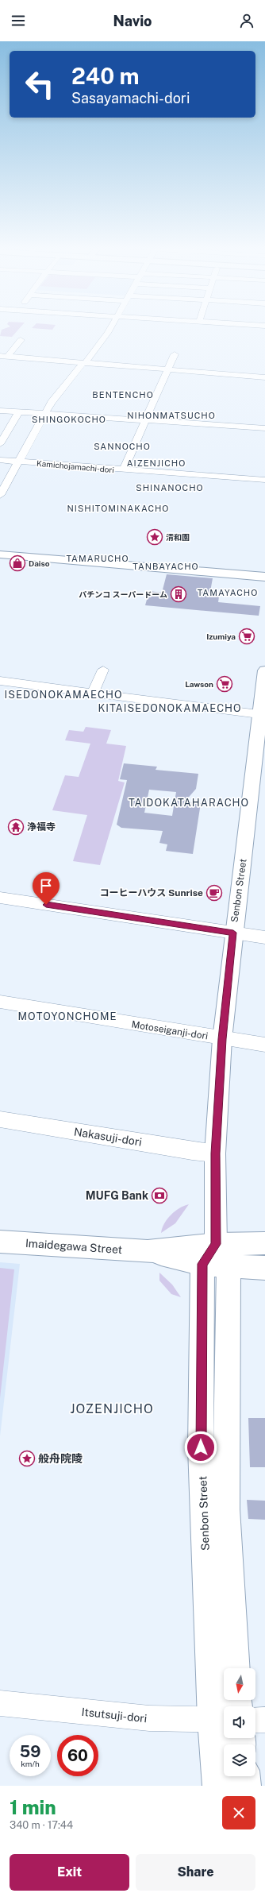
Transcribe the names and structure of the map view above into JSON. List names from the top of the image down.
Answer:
{
  "streets": {
    "main road": ["Senbon Street", "Imaidegawa Street"],
    "street": [
      "Kamichojamachi-dori",
      "Motoseiganji-dori",
      "Nakasuji-dori",
      "Itsutsuji-dori"
    ]
  },
  "crossings": [
    ["Senbon Street", "Motoseiganji-dori"],
    ["Senbon Street", "Nakasuji-dori"],
    ["Senbon Street", "Imaidegawa Street"]
  ],
  "districts": [
    "BENTENCHO",
    "NIHONMATSUCHO",
    "SHINGOKOCHO",
    "SANNOCHO",
    "AIZENJICHO",
    "SHINANOCHO",
    "NISHITOMINAKACHO",
    "TAMARUCHO",
    "TANBAYACHO",
    "TAMAYACHO",
    "ISEDONOKAMAECHO",
    "KITAISEDONOKAMAECHO",
    "TAIDOKATAHARACHO",
    "MOTOYONCHOME",
    "JOZENJICHO"
  ],
  "places": {
    "place": ["清和園", "般舟院陵"],
    "shop": ["Daiso"],
    "building": ["パチンコ スーパードーム"],
    "supermarket": ["Izumiya", "Lawson"],
    "temple": ["浄福寺"],
    "cafe": ["コーヒーハウス Sunrise"],
    "bank": ["MUFG Bank"]
  },
  "north": "bottom",
  "page": {
    "header": "Navio",
    "turn": ["240 m", "Sasayamachi-dori"],
    "speed": "59 km/h",
    "limit": "60",
    "heading": ["1 min", "340 m · 17:44"],
    "buttons": ["Exit", "Share"]
  }
}
